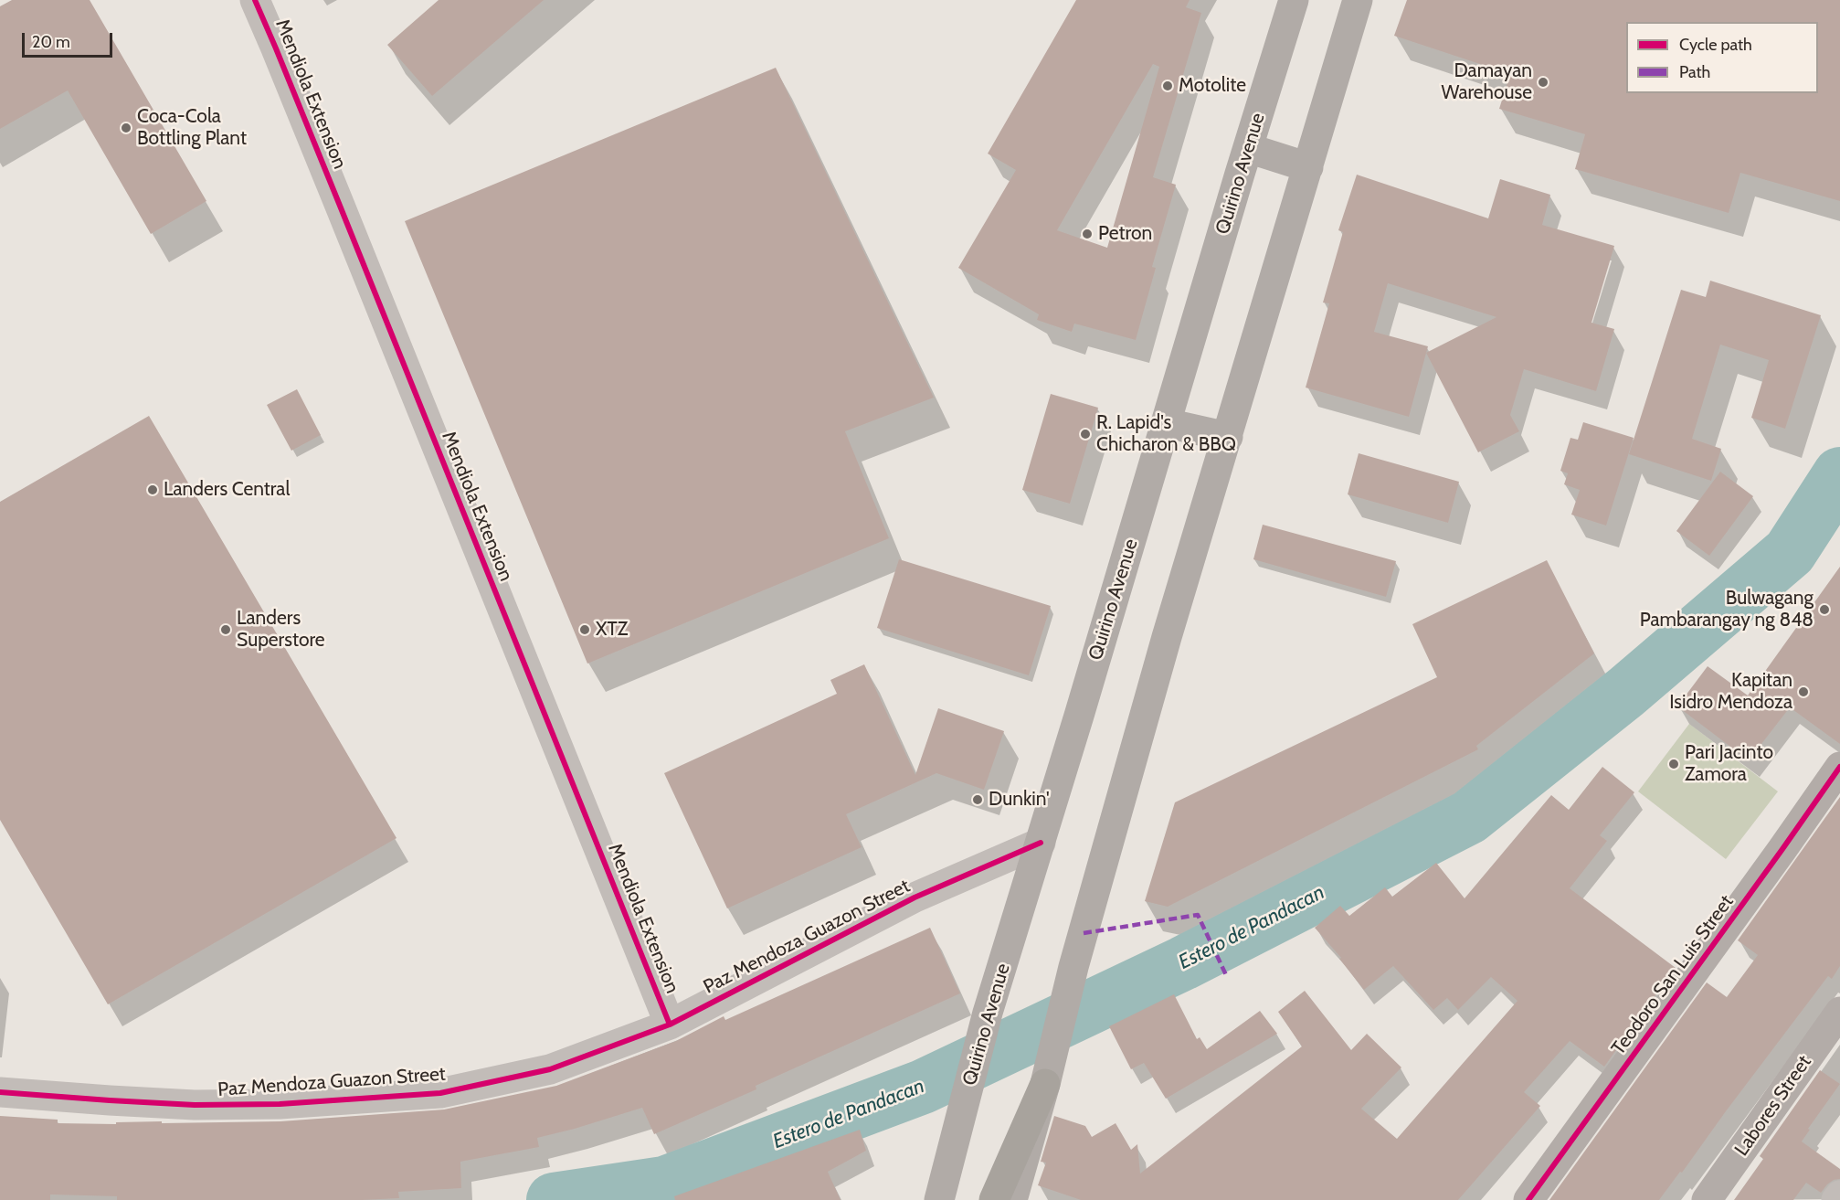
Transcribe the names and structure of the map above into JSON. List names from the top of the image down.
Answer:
{
  "streets": {
    "main road": ["Quirino Avenue"],
    "street": [
      "Mendiola Extension",
      "Paz Mendoza Guazon Street",
      "Teodoro San Luis Street",
      "Labores Street"
    ]
  },
  "crossings": [
    ["Mendiola Extension", "Paz Mendoza Guazon Street"],
    ["Quirino Avenue", "Paz Mendoza Guazon Street"]
  ],
  "water": ["Estero de Pandacan"],
  "places": [
    "Damayan Warehouse",
    "Motolite",
    "Coca-Cola Bottling Plant",
    "Petron",
    "R. Lapid's Chicharon & BBQ",
    "Landers Central",
    "Bulwagang Pambarangay ng 848",
    "Landers Superstore",
    "XTZ",
    "Kapitan Isidro Mendoza",
    "Pari Jacinto Zamora",
    "Dunkin'"
  ],
  "legend": ["Cycle path", "Path"],
  "scale_bar": "20 m"
}
